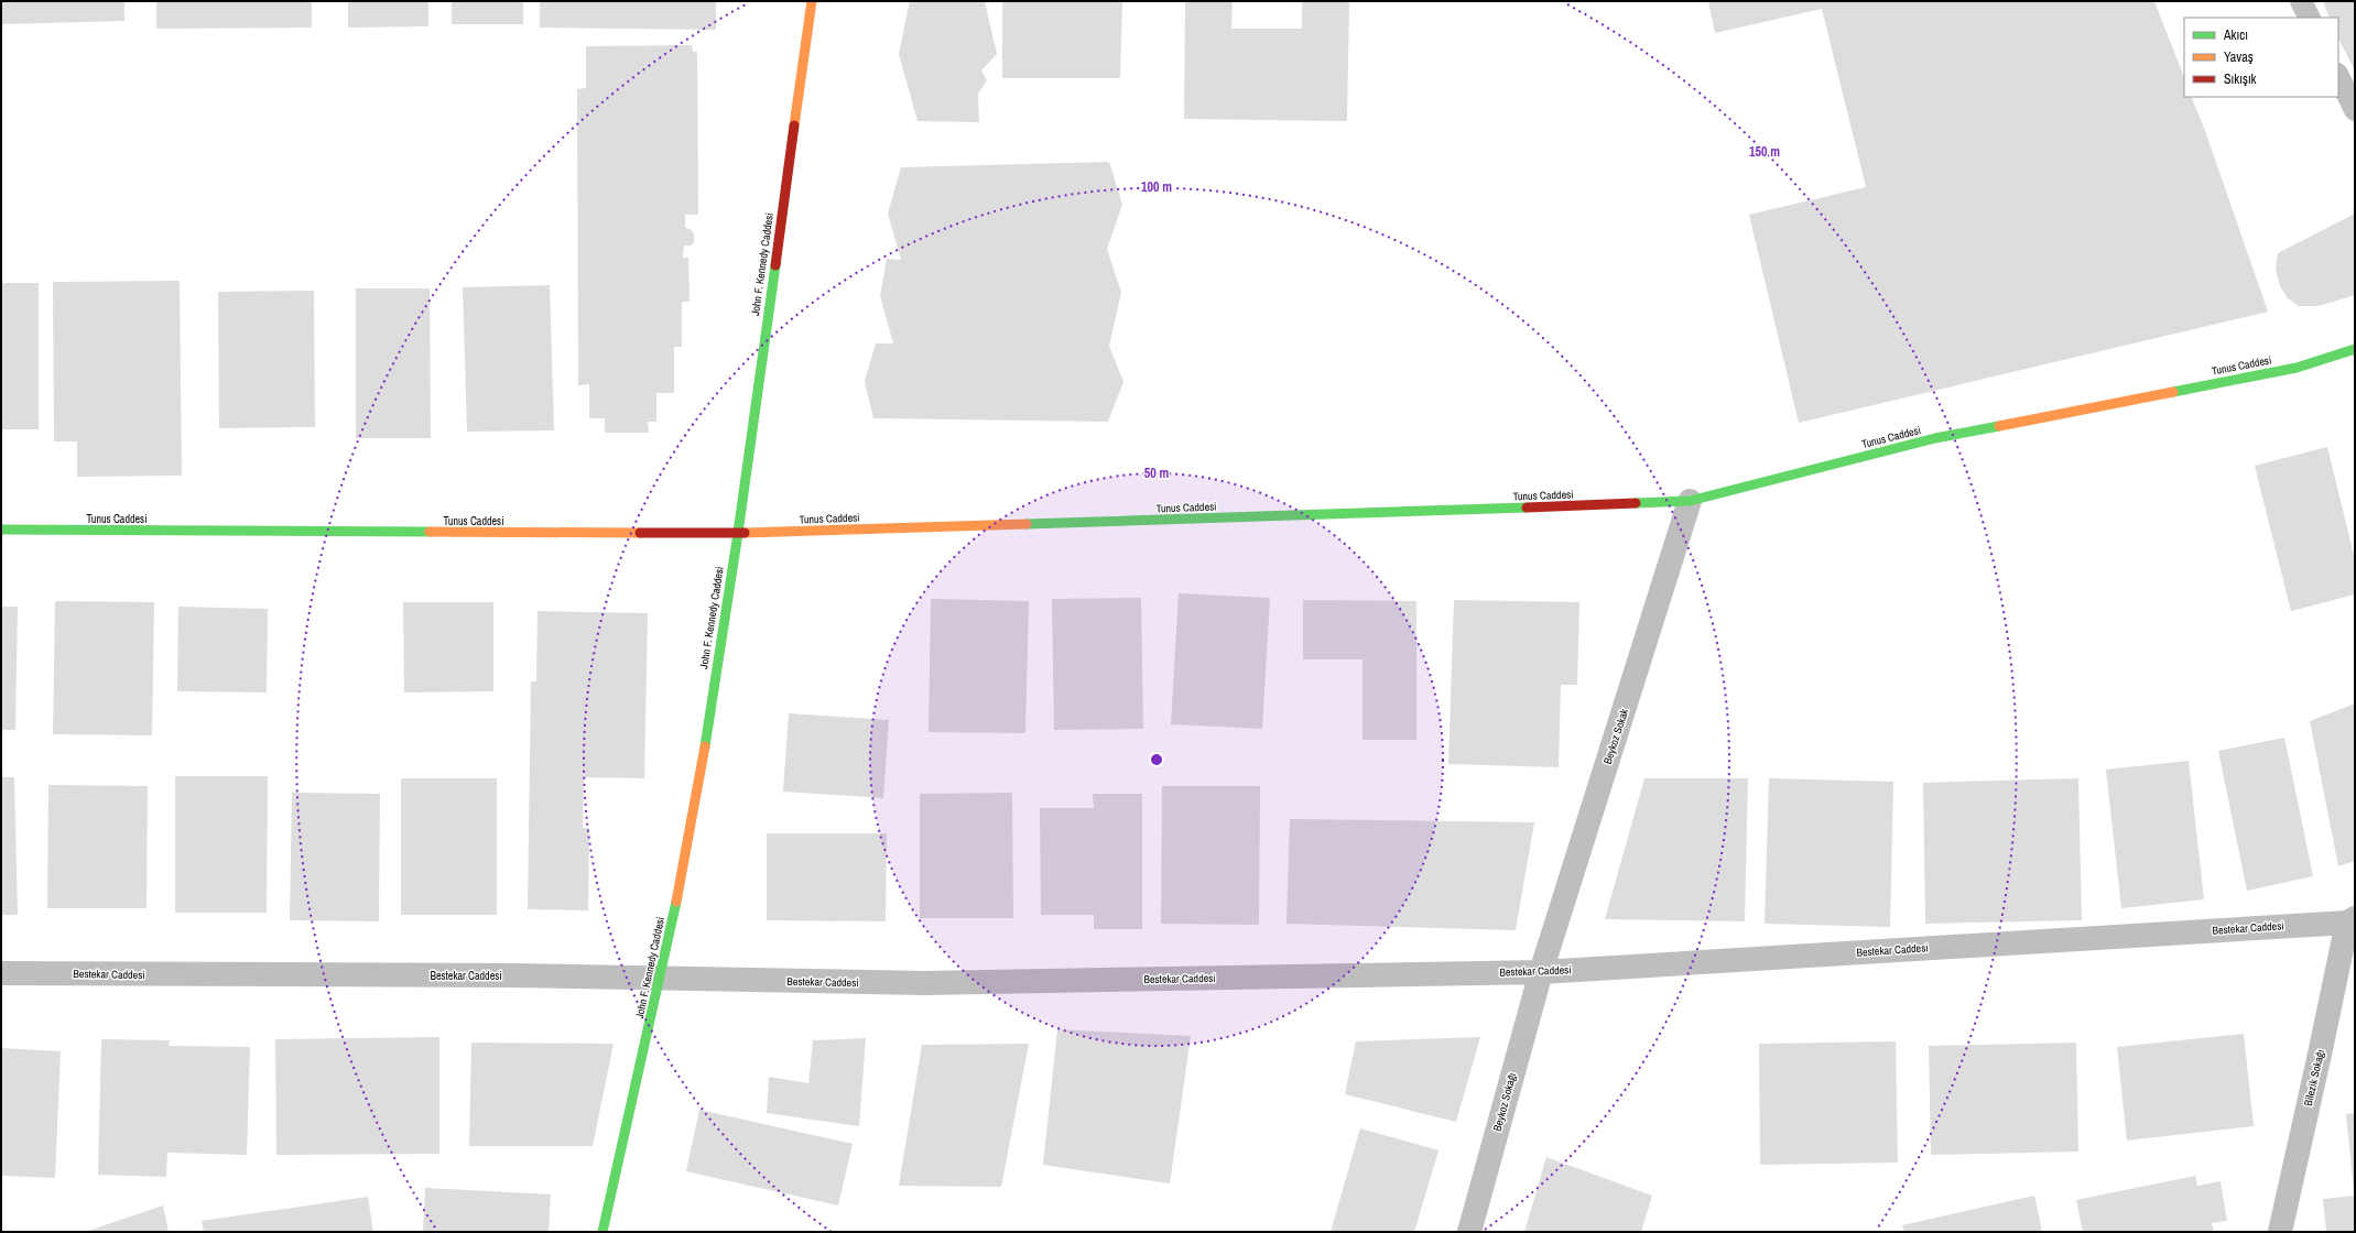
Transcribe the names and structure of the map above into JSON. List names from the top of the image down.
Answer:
{
  "streets": {
    "street": [
      "John F. Kennedy Caddesi",
      "Tunus Caddesi",
      "Beykoz Sokak",
      "Bestekar Caddesi",
      "Bilezik Sokağı",
      "Beykoz Sokağı"
    ]
  },
  "crossings": [
    ["John F. Kennedy Caddesi", "Tunus Caddesi"],
    ["John F. Kennedy Caddesi", "Bestekar Caddesi"],
    ["Tunus Caddesi", "Beykoz Sokak"],
    ["Beykoz Sokak", "Bestekar Caddesi"],
    ["Beykoz Sokak", "Beykoz Sokağı"],
    ["Bestekar Caddesi", "Bilezik Sokağı"],
    ["Bestekar Caddesi", "Beykoz Sokağı"]
  ],
  "legend": ["Akıcı", "Yavaş", "Sıkışık"],
  "rings": ["150 m", "100 m", "50 m"]
}
